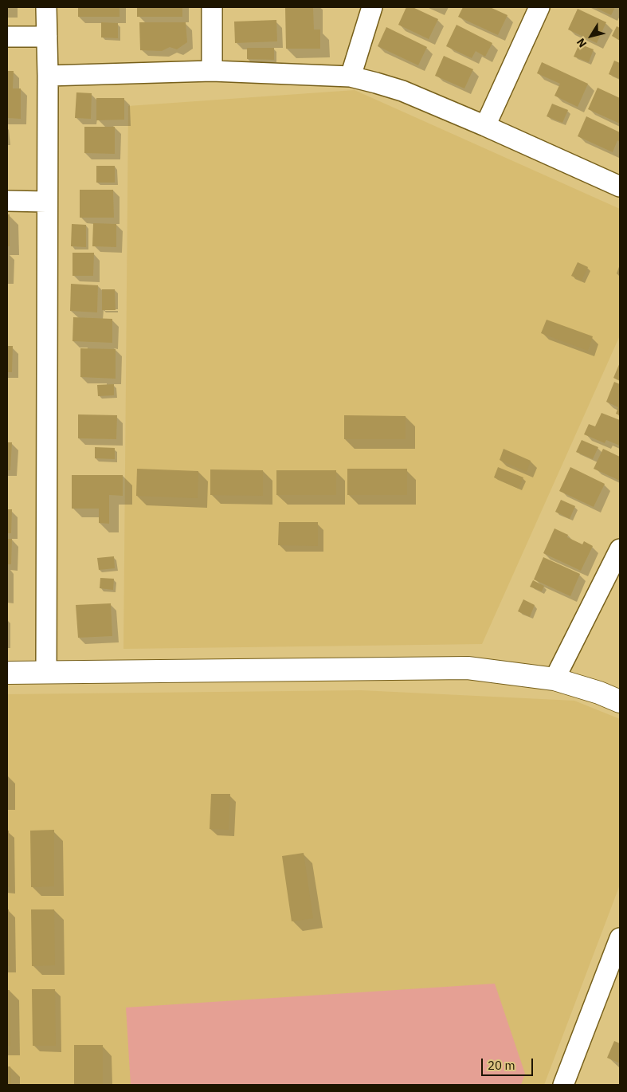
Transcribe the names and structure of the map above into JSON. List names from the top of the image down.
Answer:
{
  "scale_bar": "20 m",
  "north": "bottom left"
}
